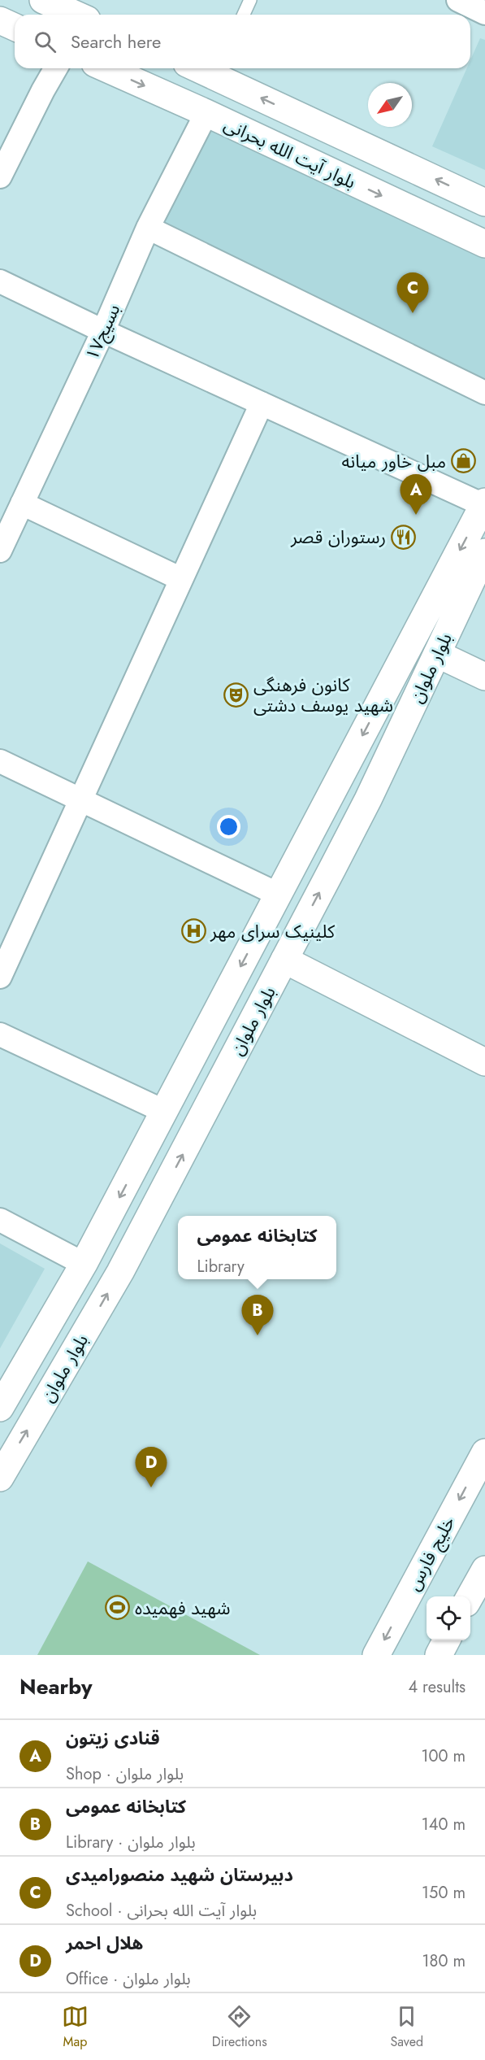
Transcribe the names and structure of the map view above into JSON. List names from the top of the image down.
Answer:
{
  "streets": {
    "main road": ["بلوار آیت الله بحرانی", "بلوار ملوان", "خلیج فارس"],
    "street": ["بسیج۱۷"]
  },
  "crossings": [
    ["بلوار آیت الله بحرانی", "بسیج۱۷"]
  ],
  "one_way": ["خلیج فارس"],
  "places": {
    "shop": ["مبل خاور میانه"],
    "restaurant": ["رستوران قصر"],
    "theatre": ["کانون فرهنگی شهید یوسف دشتی"],
    "hospital": ["کلینیک سرای مهر"],
    "sports": ["شهید فهمیده"]
  },
  "north": "bottom left",
  "page": {
    "search": "Search here",
    "pins": [
      "C",
      "A",
      "B",
      "D"
    ],
    "popup": ["کتابخانه عمومی", "Library"],
    "heading": ["Nearby", "4 results"],
    "list": [
      {
        "mark": "A",
        "name": "قنادى زیتون",
        "note": "Shop · بلوار ملوان",
        "value": "100 m"
      },
      {
        "mark": "B",
        "name": "کتابخانه عمومی",
        "note": "Library · بلوار ملوان",
        "value": "140 m"
      },
      {
        "mark": "C",
        "name": "دبیرستان شهید منصورامیدی",
        "note": "School · بلوار آیت الله بحرانی",
        "value": "150 m"
      },
      {
        "mark": "D",
        "name": "هلال احمر",
        "note": "Office · بلوار ملوان",
        "value": "180 m"
      }
    ],
    "nav": ["Map", "Directions", "Saved"]
  }
}
